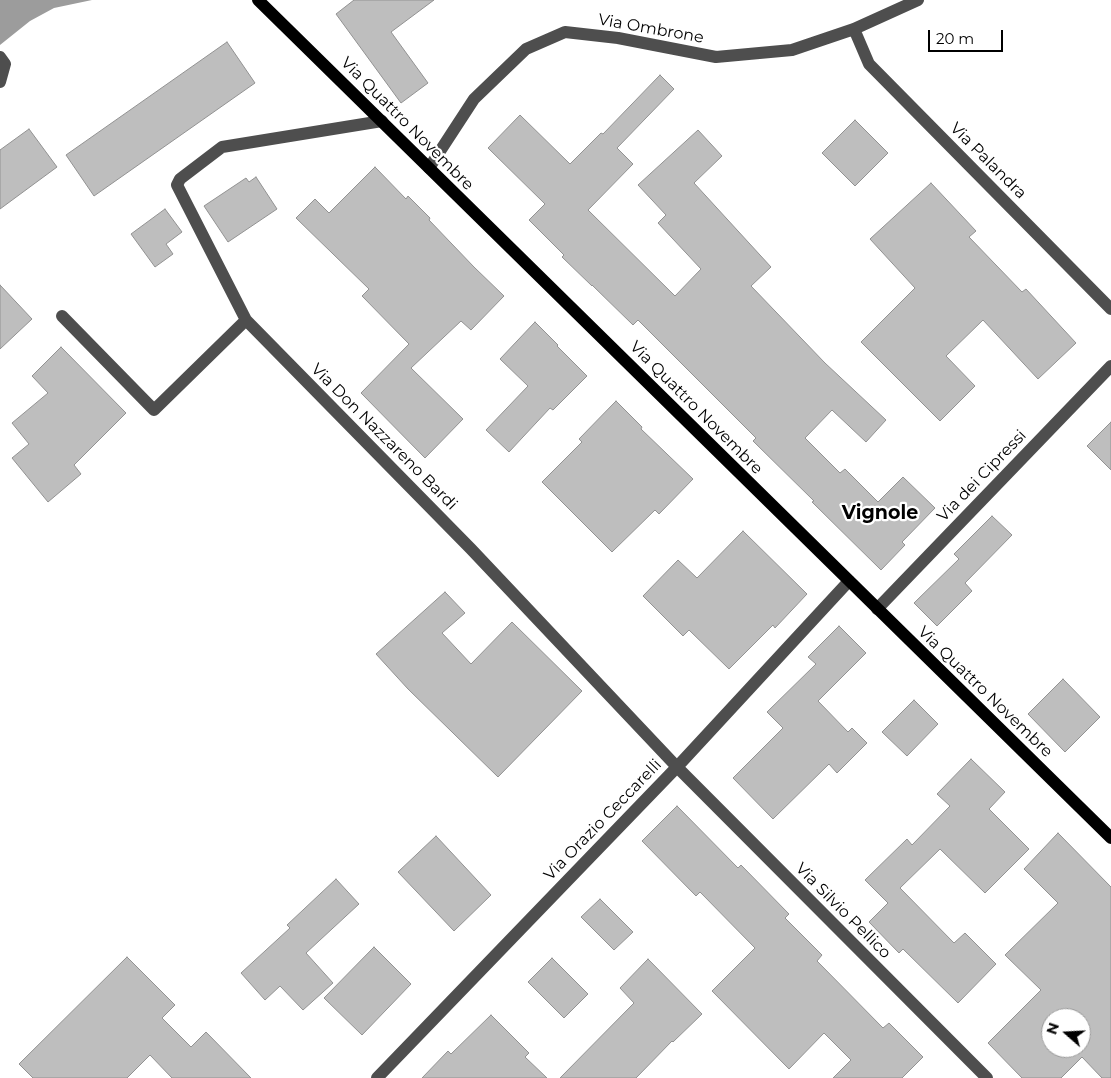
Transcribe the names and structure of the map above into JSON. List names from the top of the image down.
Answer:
{
  "streets": {
    "main road": ["Via Quattro Novembre"],
    "street": [
      "Via Ombrone",
      "Via Palandra",
      "Via Don Nazzareno Bardi",
      "Via dei Cipressi",
      "Via Orazio Ceccarelli",
      "Via Silvio Pellico"
    ]
  },
  "crossings": [
    ["Via Ombrone", "Via Quattro Novembre"],
    ["Via Ombrone", "Via Palandra"],
    ["Via Quattro Novembre", "Via Don Nazzareno Bardi"],
    ["Via Quattro Novembre", "Via dei Cipressi"],
    ["Via Quattro Novembre", "Via Orazio Ceccarelli"],
    ["Via Don Nazzareno Bardi", "Via Orazio Ceccarelli"],
    ["Via Don Nazzareno Bardi", "Via Silvio Pellico"],
    ["Via Orazio Ceccarelli", "Via Silvio Pellico"]
  ],
  "districts": ["Vignole"],
  "scale_bar": "20 m",
  "north": "left"
}
